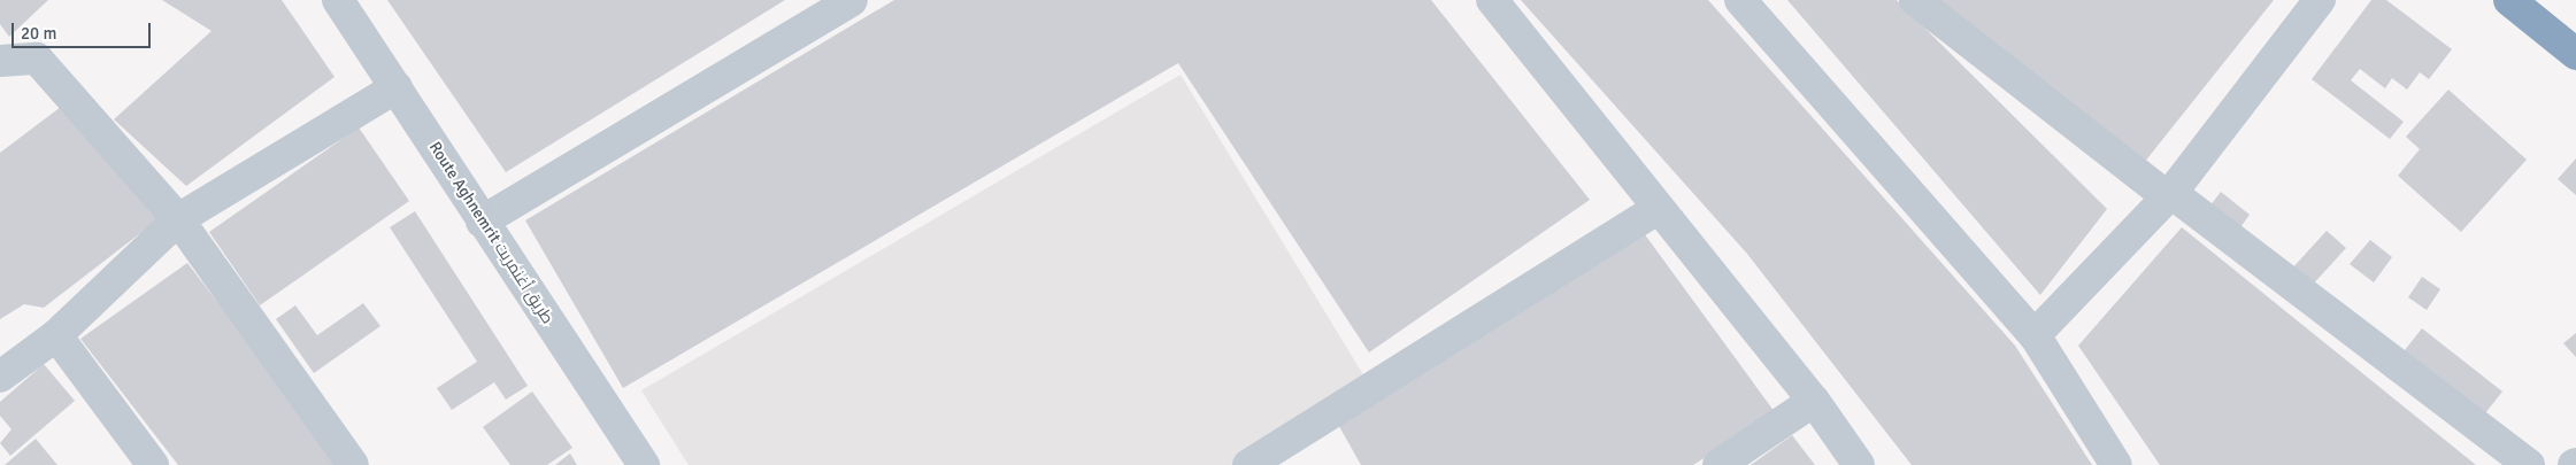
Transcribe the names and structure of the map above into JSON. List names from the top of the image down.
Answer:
{
  "streets": {
    "street": ["Route Aghnemrit طريق أغنمريت"]
  },
  "scale_bar": "20 m"
}
